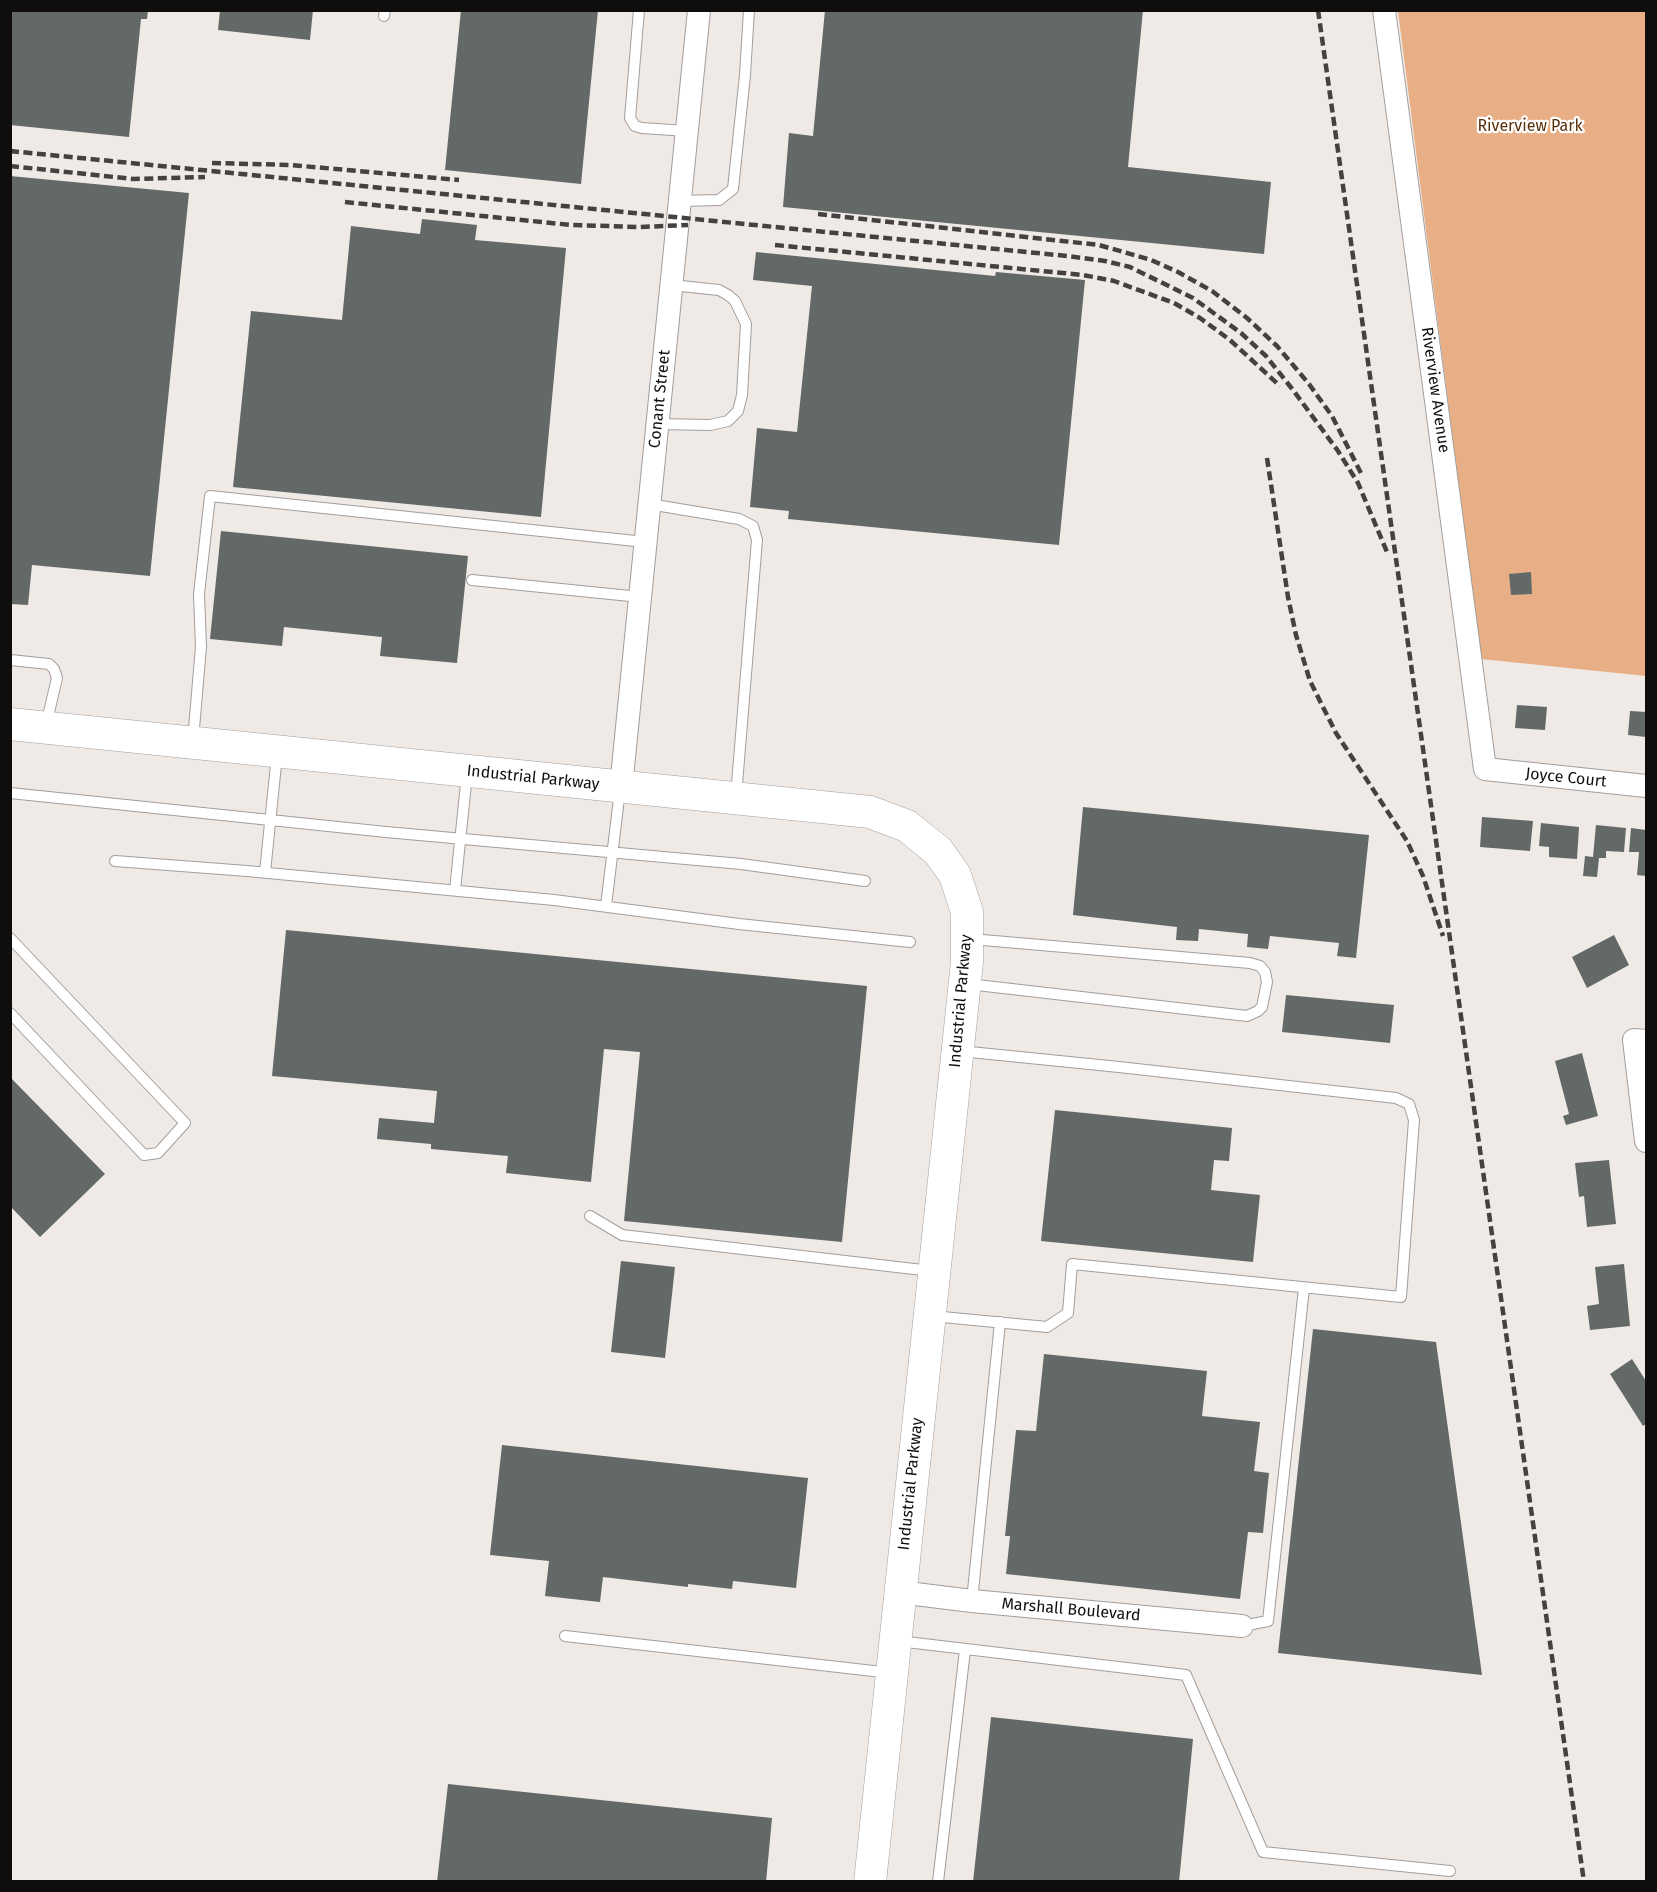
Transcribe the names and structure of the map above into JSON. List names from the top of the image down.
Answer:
{
  "streets": {
    "street": [
      "Riverview Avenue",
      "Conant Street",
      "Industrial Parkway",
      "Joyce Court",
      "Marshall Boulevard"
    ]
  },
  "crossings": [
    ["Riverview Avenue", "Joyce Court"],
    ["Conant Street", "Industrial Parkway"],
    ["Industrial Parkway", "Marshall Boulevard"]
  ],
  "parks": ["Riverview Park"]
}
